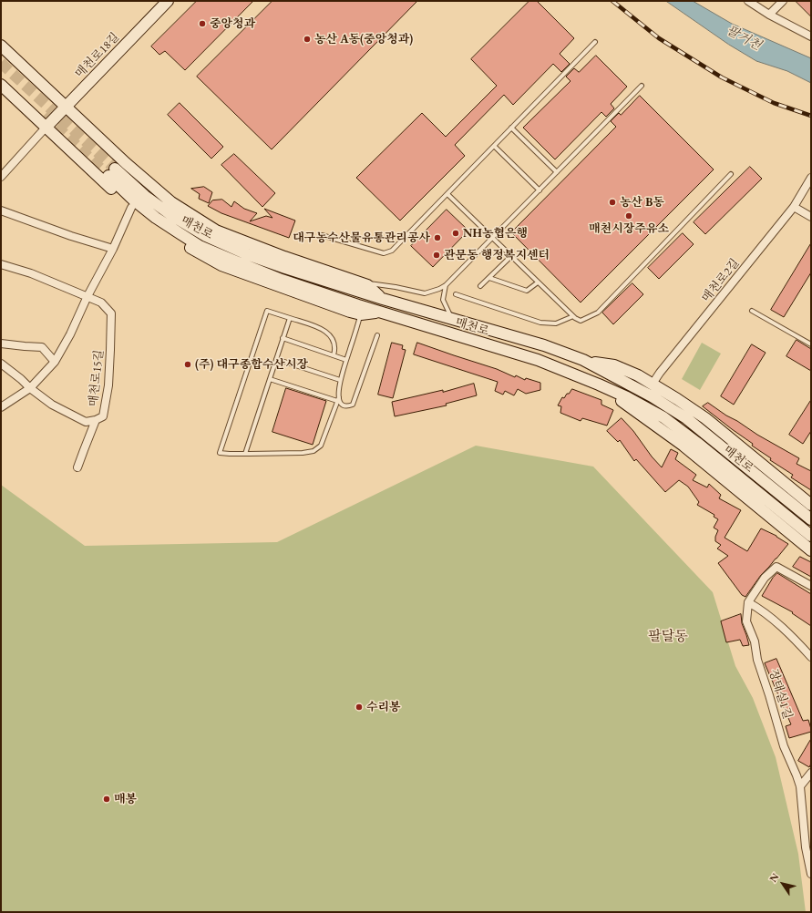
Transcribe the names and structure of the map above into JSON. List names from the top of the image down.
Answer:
{
  "streets": {
    "main road": ["매천로18길", "매천로"],
    "street": ["매천로2길", "매천로15길", "장태실1길"]
  },
  "districts": ["팔달동"],
  "water": ["팔거천"],
  "places": [
    "중앙청과",
    "농산 A동(중앙청과)",
    "농산 B동",
    "매천시장주유소",
    "NH농협은행",
    "대구농수산물유통관리공사",
    "관문동 행정복지센터",
    "(주) 대구종합수산시장",
    "수리봉",
    "매봉"
  ],
  "north": "top left"
}
